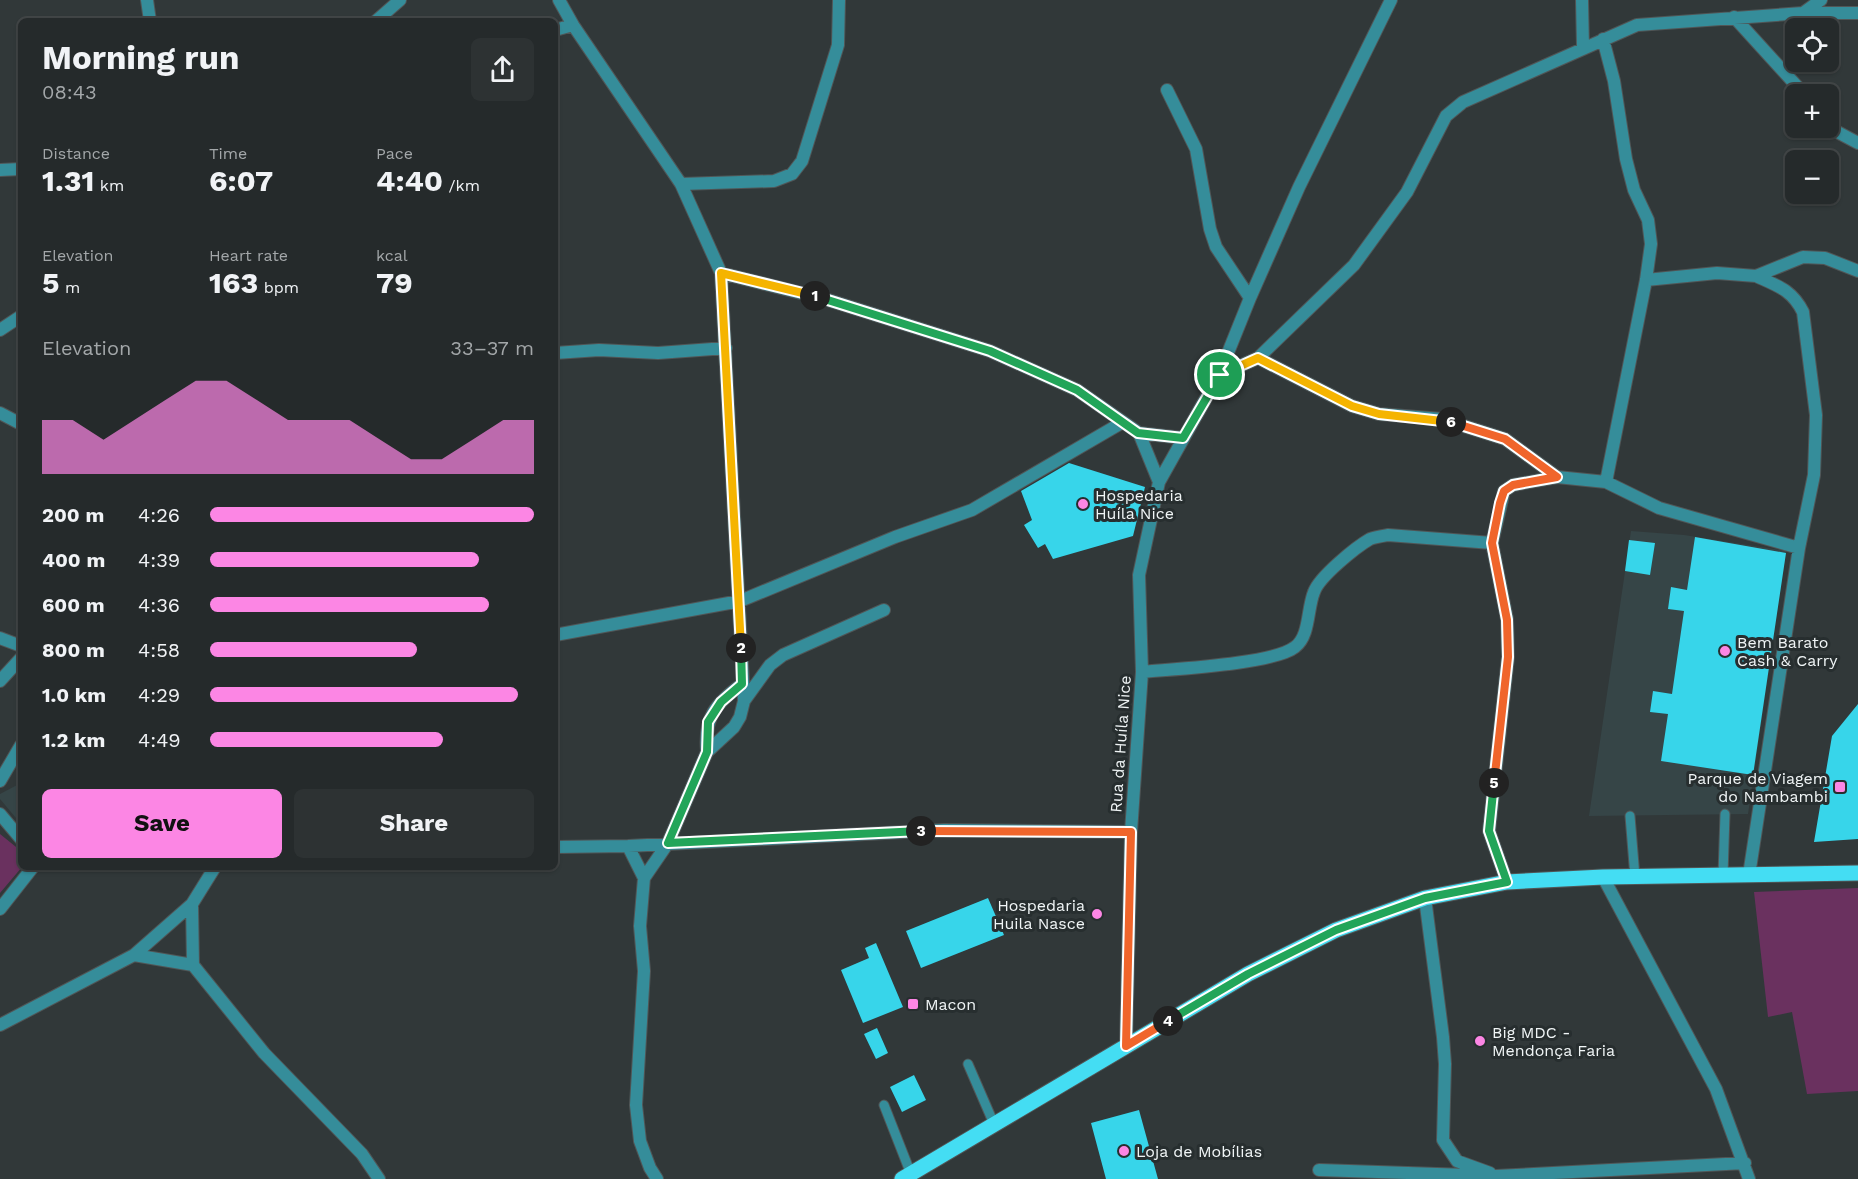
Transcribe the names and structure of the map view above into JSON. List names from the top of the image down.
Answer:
{
  "streets": {
    "street": ["Rua da Huíla Nice"]
  },
  "places": {
    "other": [
      "Hospedaria Huíla Nice",
      "Bem Barato Cash & Carry",
      "Hospedaria Huila Nasce",
      "Big MDC - Mendonça Faria",
      "Loja de Mobílias"
    ],
    "transit": ["Parque de Viagem do Nambambi", "Macon"]
  },
  "page": {
    "map_buttons": ["+", "−"],
    "heading": ["Morning run", "08:43"],
    "stats": [
      ["Distance", "1.31 km"],
      ["Time", "6:07"],
      ["Pace", "4:40 /km"],
      ["Elevation", "5 m"],
      ["Heart rate", "163 bpm"],
      ["kcal", "79"]
    ],
    "pins": [
      "1",
      "6",
      "2",
      "5",
      "3",
      "4"
    ],
    "chart": ["Elevation", "33–37 m"],
    "list": [
      {
        "name": "200 m",
        "note": "4:26"
      },
      {
        "name": "400 m",
        "note": "4:39"
      },
      {
        "name": "600 m",
        "note": "4:36"
      },
      {
        "name": "800 m",
        "note": "4:58"
      },
      {
        "name": "1.0 km",
        "note": "4:29"
      },
      {
        "name": "1.2 km",
        "note": "4:49"
      }
    ],
    "buttons": ["Save", "Share"]
  }
}
